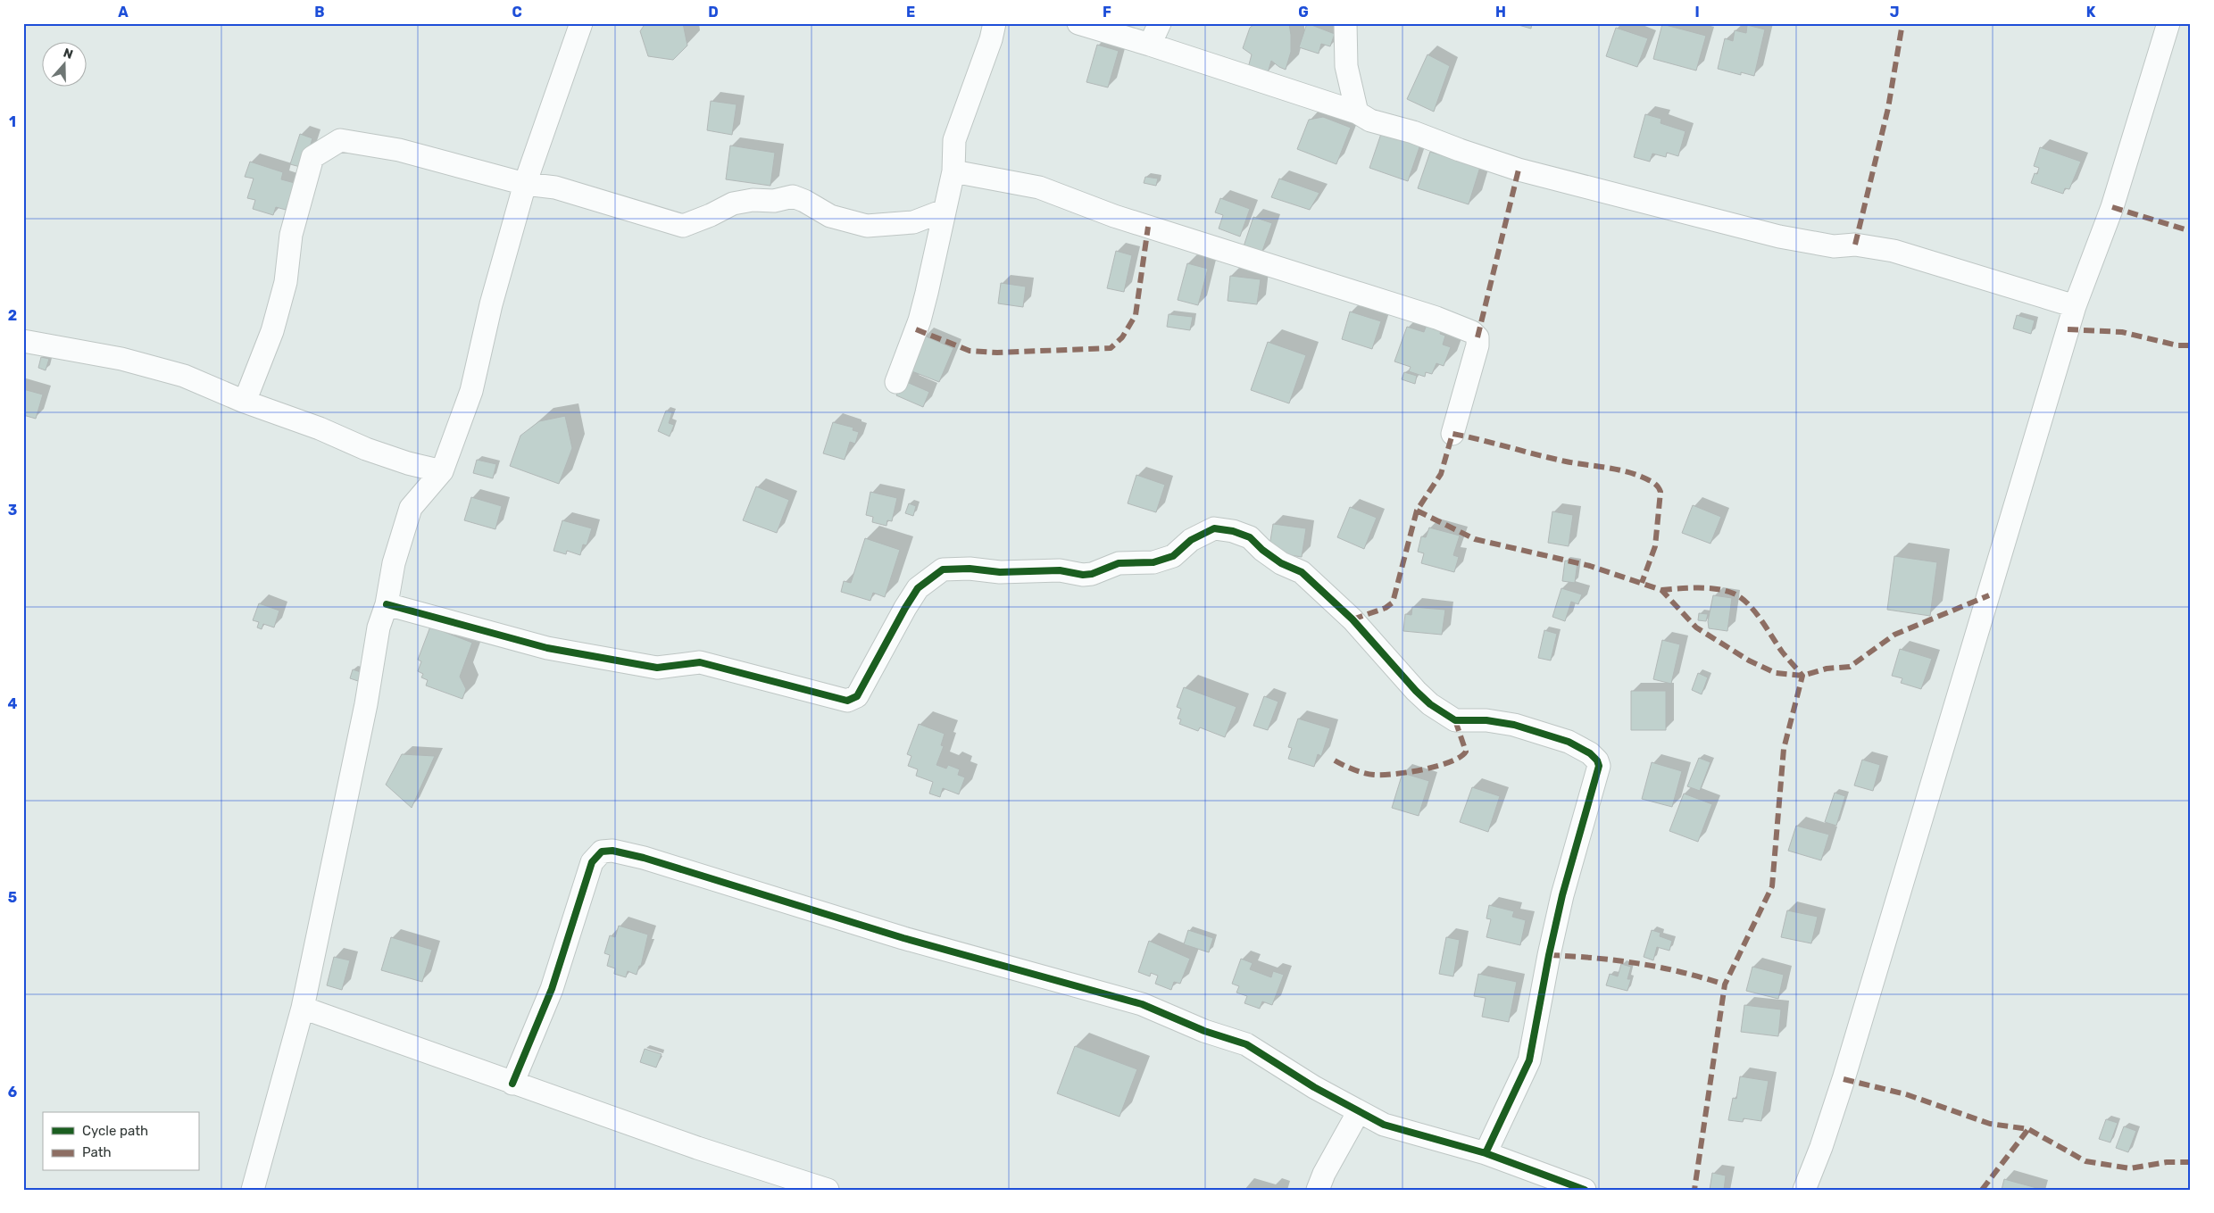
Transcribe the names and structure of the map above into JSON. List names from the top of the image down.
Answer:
{
  "legend": ["Cycle path", "Path"],
  "north": "top",
  "grid": {
    "columns": [
      "A",
      "B",
      "C",
      "D",
      "E",
      "F",
      "G",
      "H",
      "I",
      "J",
      "K"
    ],
    "rows": [
      "1",
      "2",
      "3",
      "4",
      "5",
      "6"
    ]
  }
}
